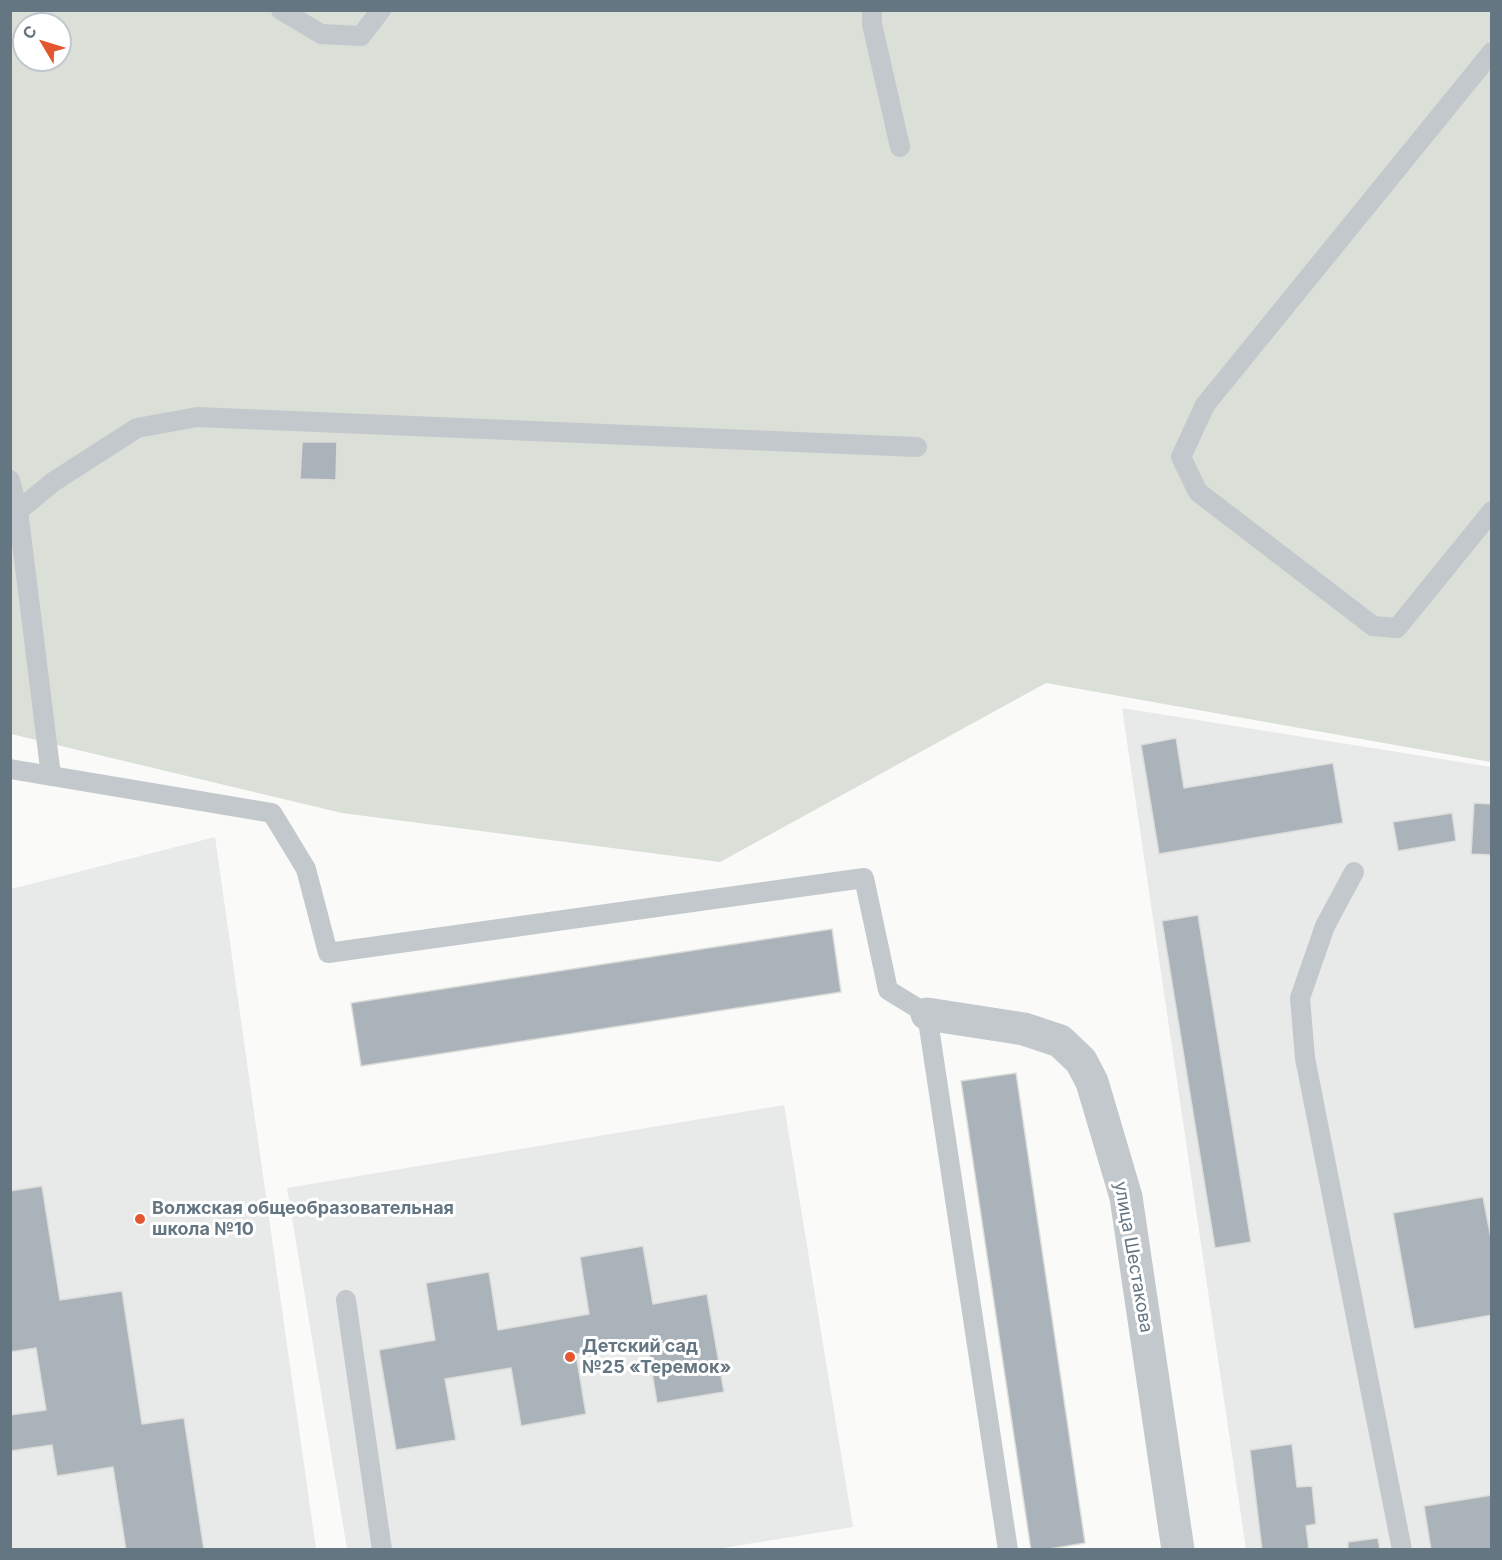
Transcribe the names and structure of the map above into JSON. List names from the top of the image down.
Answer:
{
  "streets": {
    "street": ["улица Шестакова"]
  },
  "places": ["Волжская общеобразовательная школа №10", "Детский сад №25 «Теремок»"],
  "north": "top left"
}
